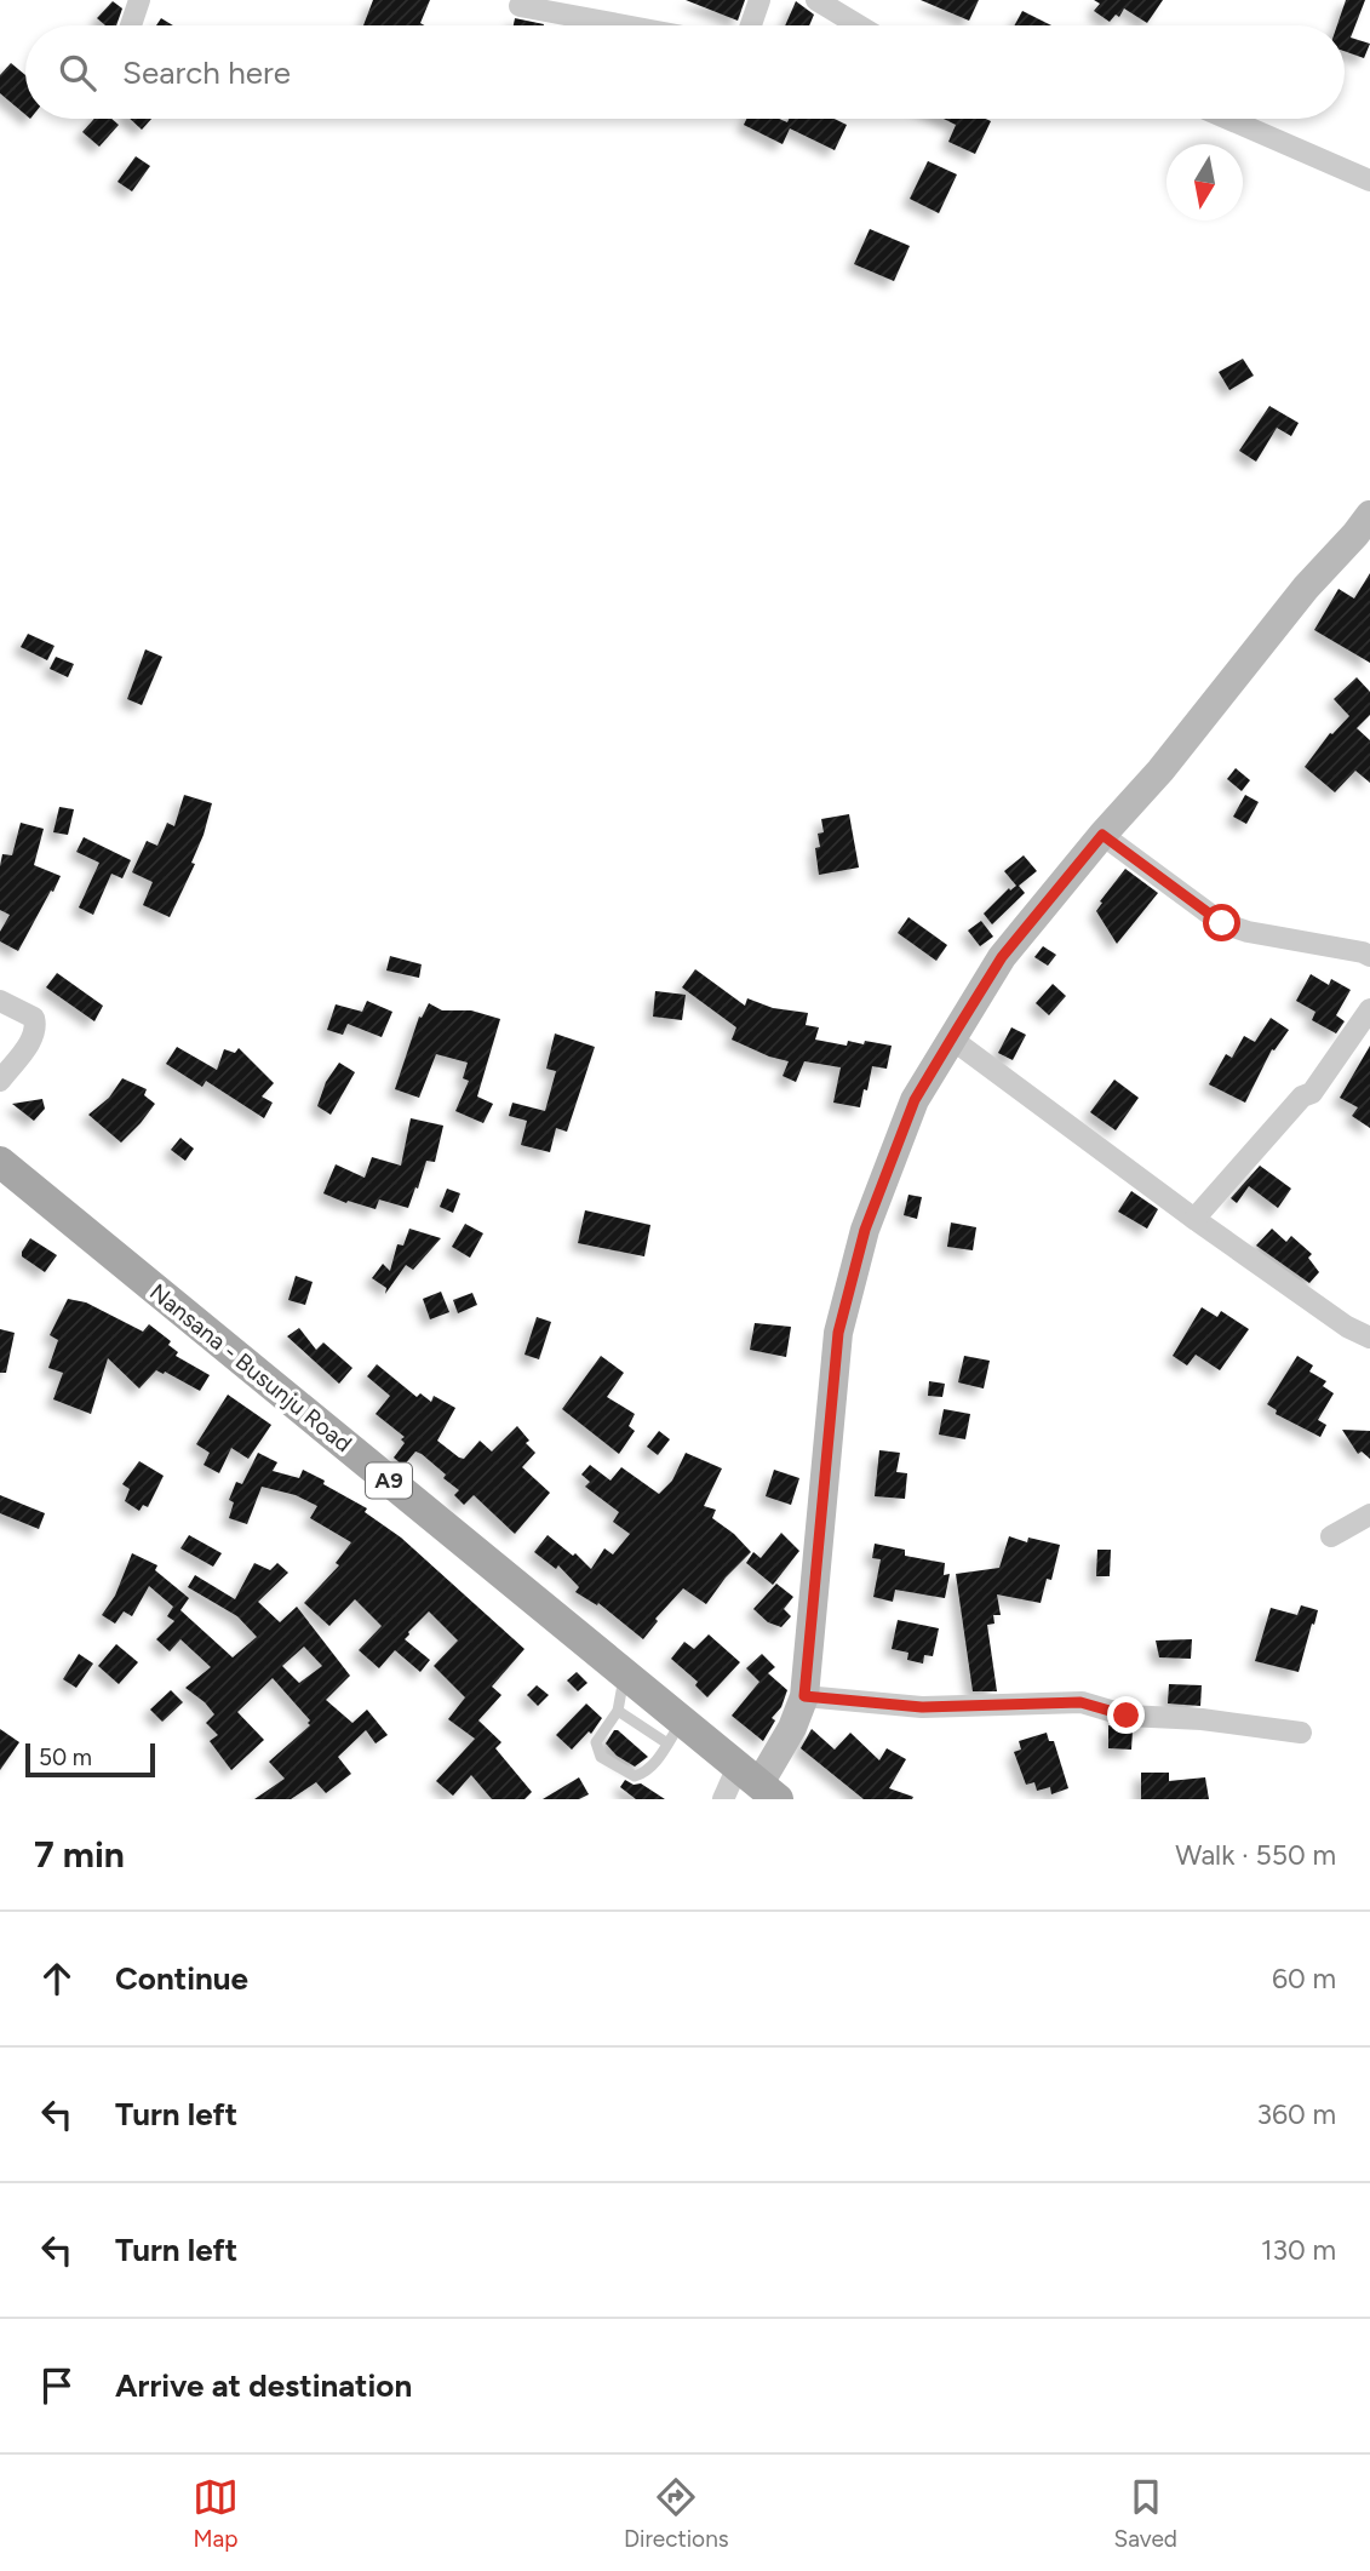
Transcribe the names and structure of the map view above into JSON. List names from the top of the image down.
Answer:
{
  "streets": {
    "main road": ["Nansana - Busunju Road", "A9"]
  },
  "scale_bar": "50 m",
  "north": "bottom",
  "page": {
    "search": "Search here",
    "scale": "50 m",
    "heading": ["7 min", "Walk · 550 m"],
    "list": [
      ["Continue", "60 m"],
      ["Turn left", "360 m"],
      ["Turn left", "130 m"],
      "Arrive at destination"
    ],
    "nav": ["Map", "Directions", "Saved"]
  }
}
